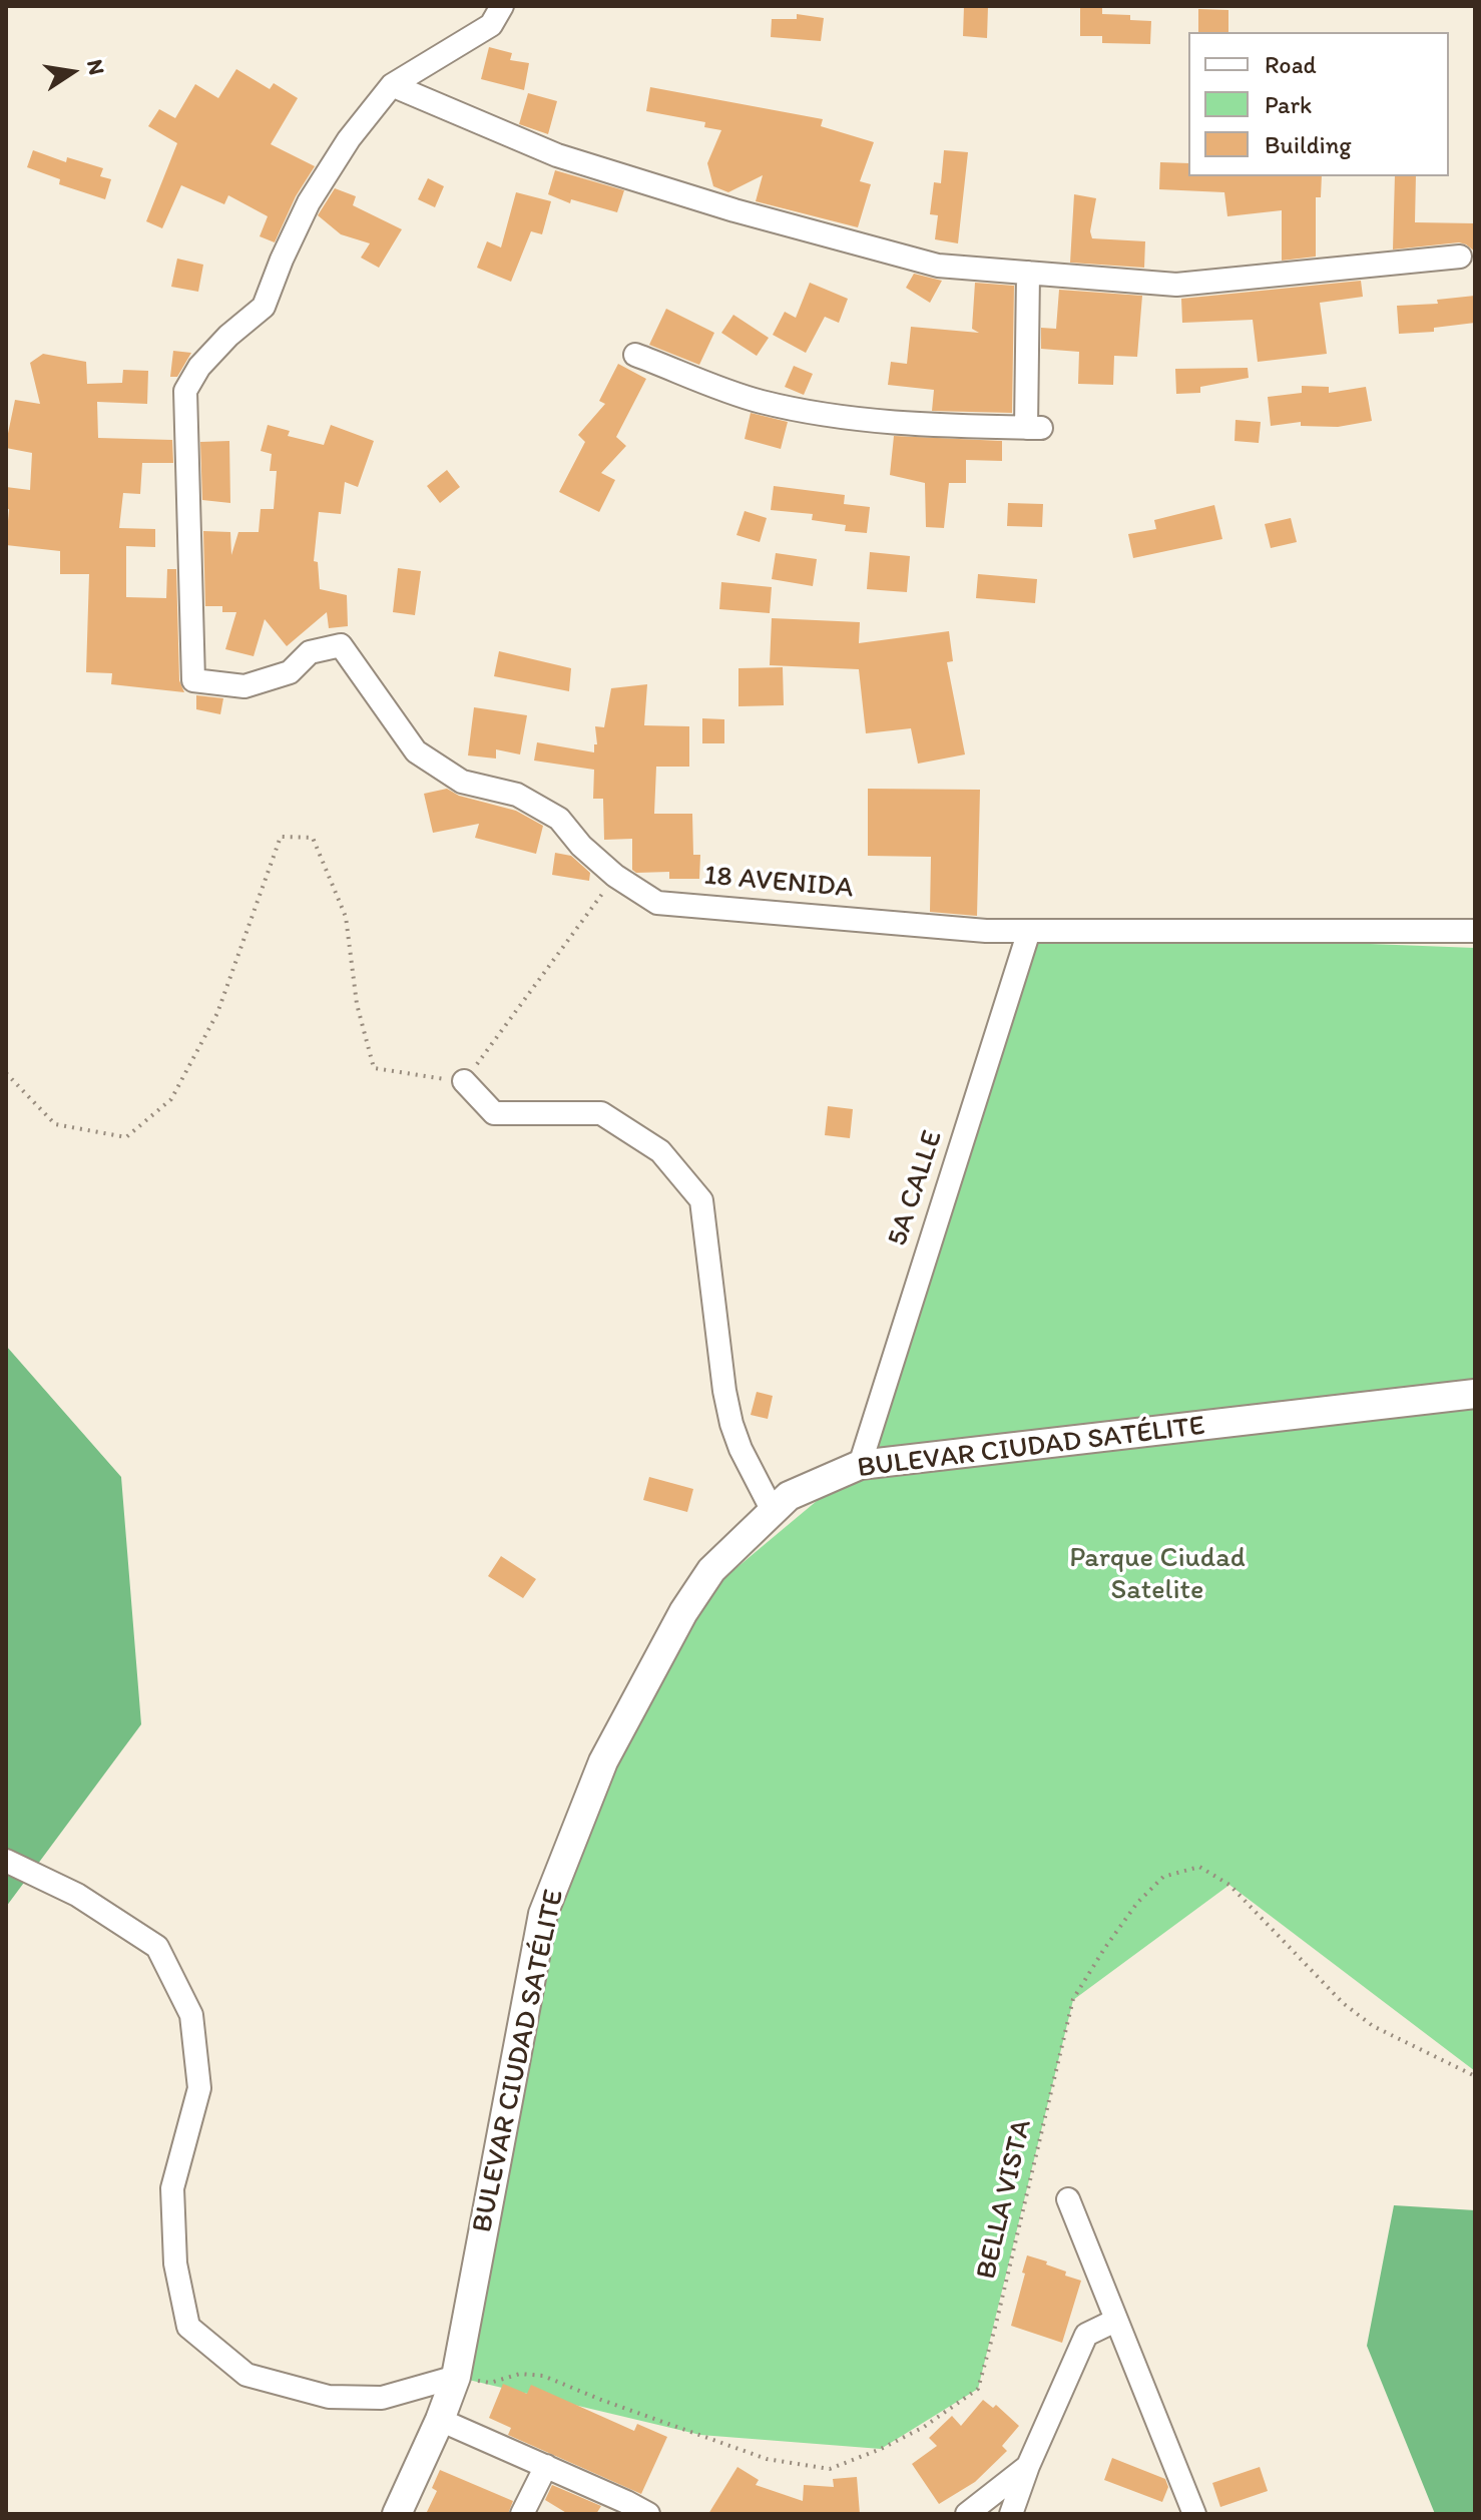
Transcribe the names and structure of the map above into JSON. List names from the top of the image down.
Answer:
{
  "streets": {
    "street": ["18 AVENIDA", "5A CALLE", "BULEVAR CIUDAD SATÉLITE"],
    "path": ["BELLA VISTA"]
  },
  "crossings": [
    ["18 AVENIDA", "5A CALLE"],
    ["5A CALLE", "BULEVAR CIUDAD SATÉLITE"],
    ["BULEVAR CIUDAD SATÉLITE", "BELLA VISTA"]
  ],
  "parks": ["Parque Ciudad Satelite"],
  "legend": ["Road", "Park", "Building"],
  "north": "right"
}
